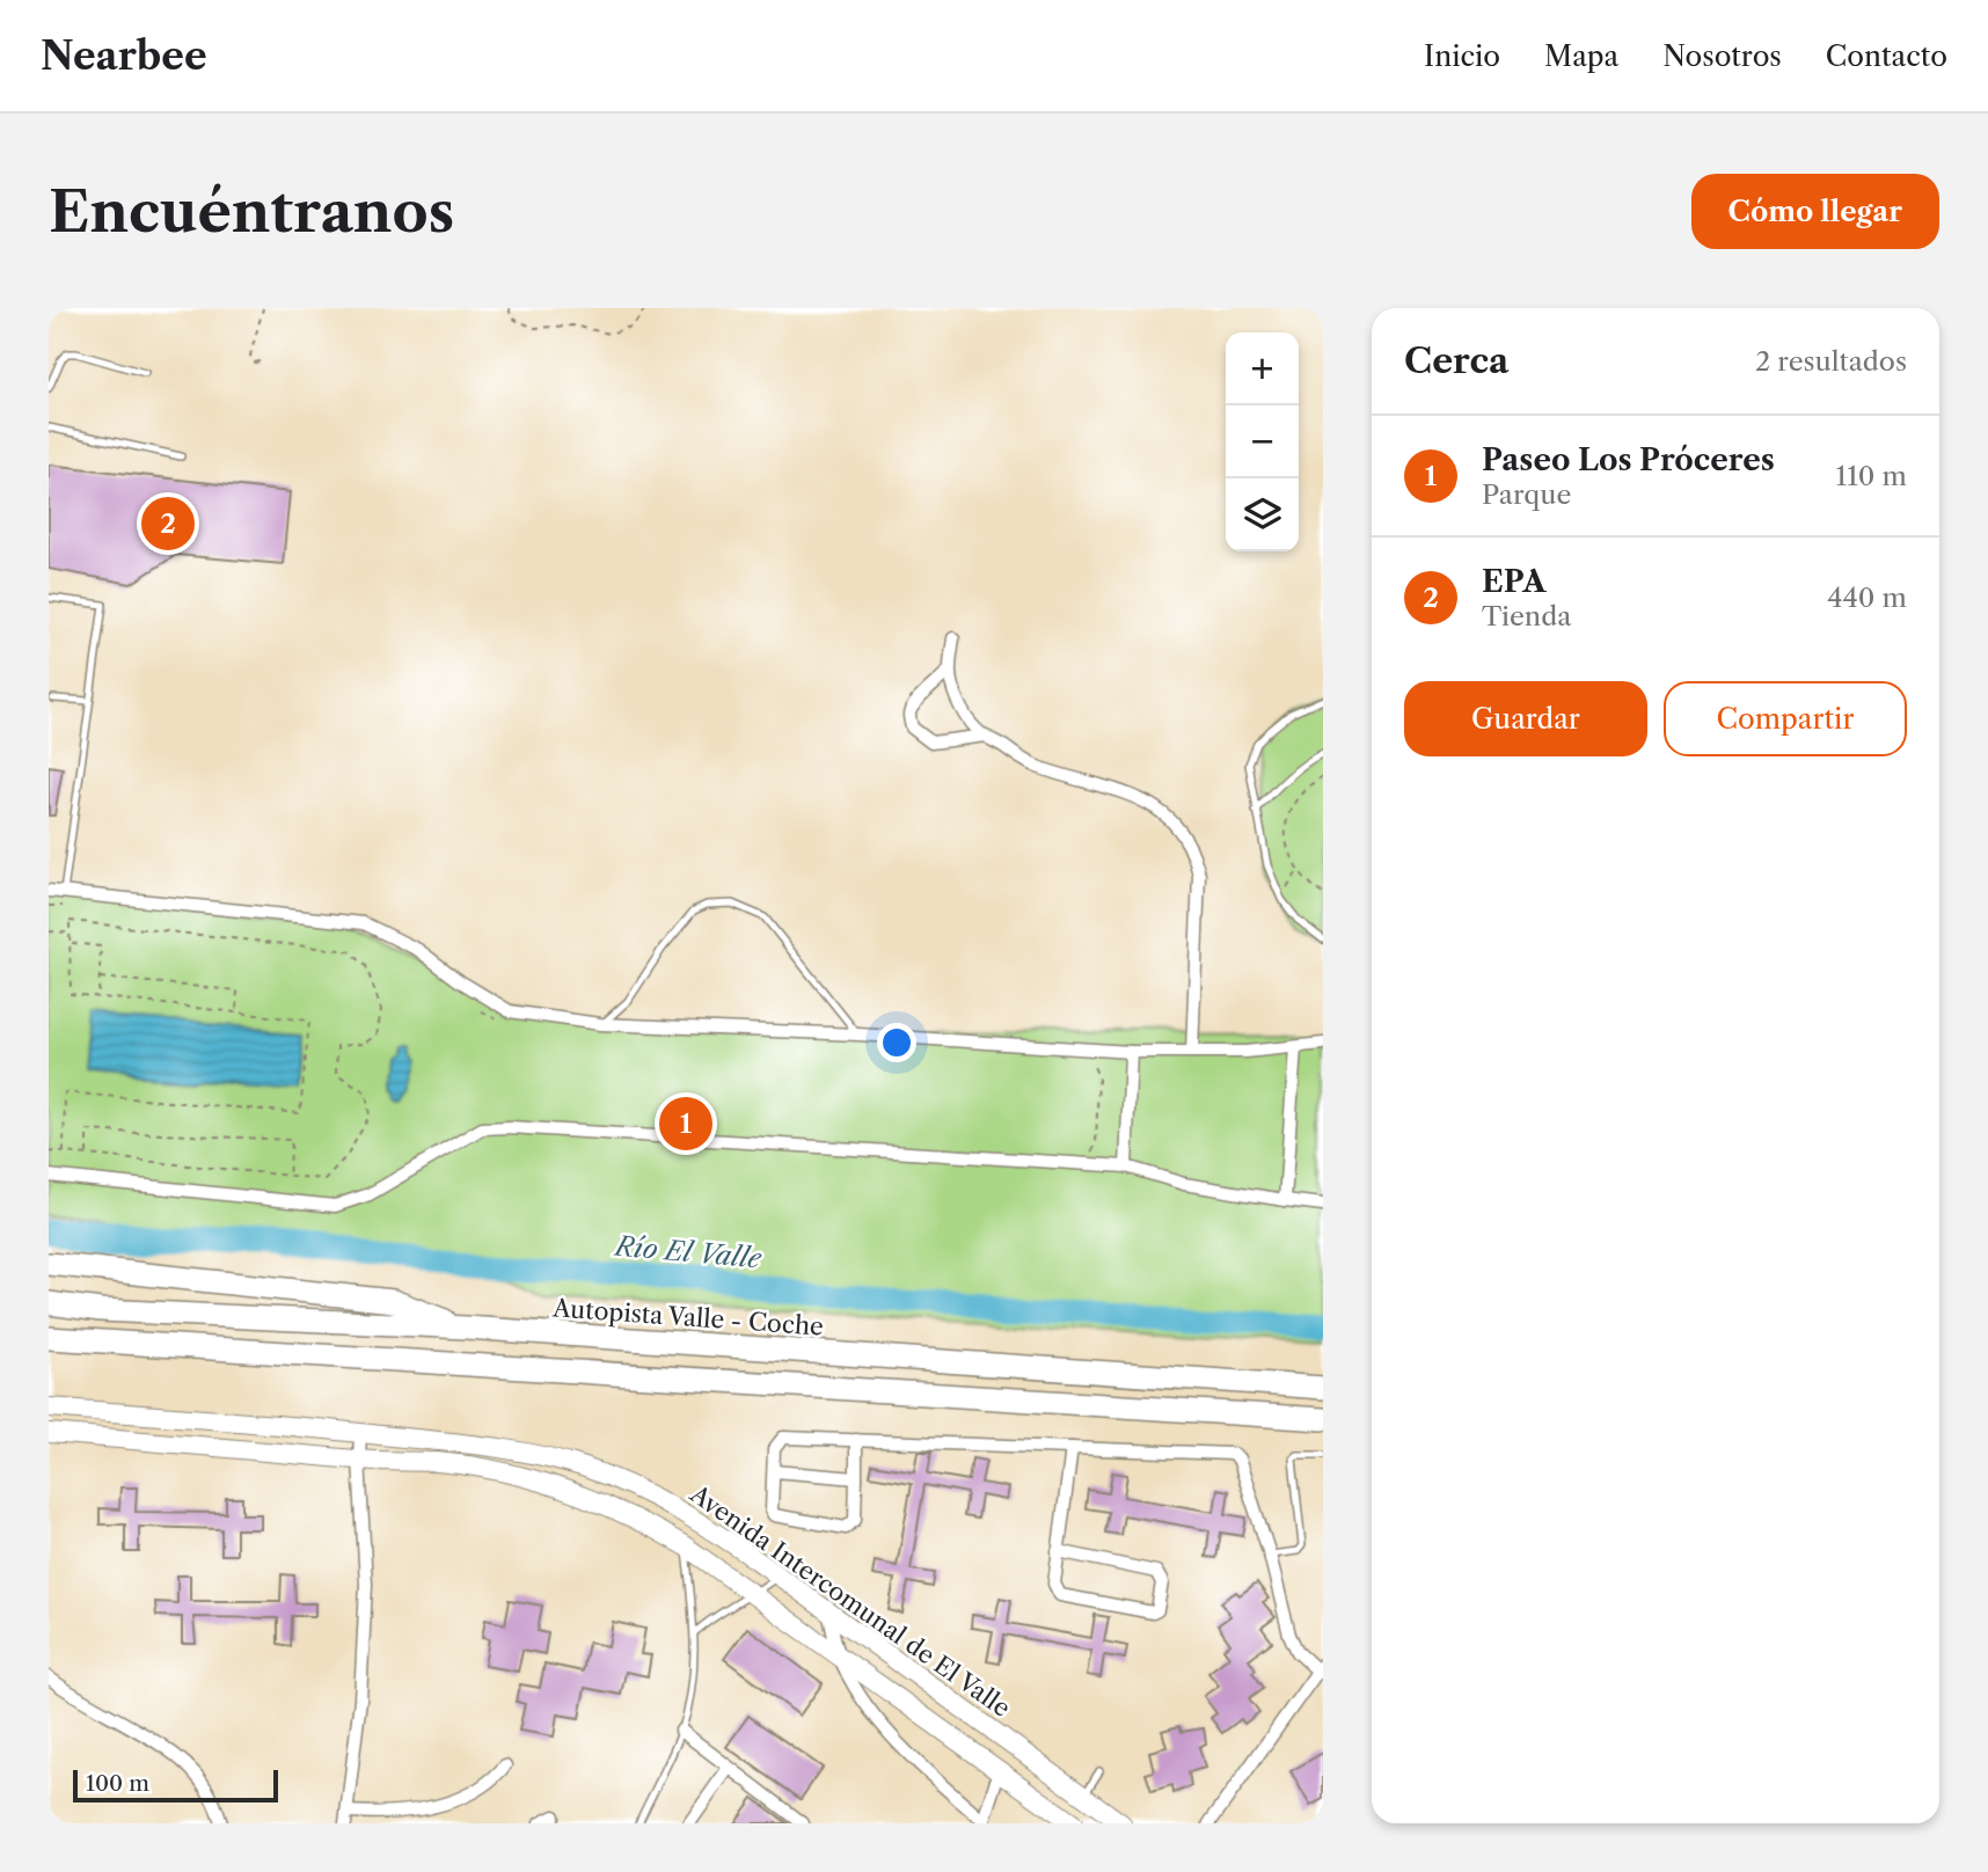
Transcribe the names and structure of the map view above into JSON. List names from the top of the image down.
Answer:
{
  "streets": {
    "highway": ["Autopista Valle - Coche"],
    "main road": ["Avenida Intercomunal de El Valle"]
  },
  "water": ["Río El Valle"],
  "scale_bar": "100 m",
  "page": {
    "header": "Nearbee",
    "nav": [
      "Inicio",
      "Mapa",
      "Nosotros",
      "Contacto"
    ],
    "buttons": [
      "Cómo llegar",
      ["Guardar", "Compartir"]
    ],
    "title": "Encuéntranos",
    "heading": ["Cerca", "2 resultados"],
    "map_buttons": ["+", "−"],
    "list": [
      {
        "mark": "1",
        "name": "Paseo Los Próceres",
        "note": "Parque",
        "value": "110 m"
      },
      {
        "mark": "2",
        "name": "EPA",
        "note": "Tienda",
        "value": "440 m"
      }
    ],
    "pins": ["2", "1"],
    "scale": "100 m"
  }
}
